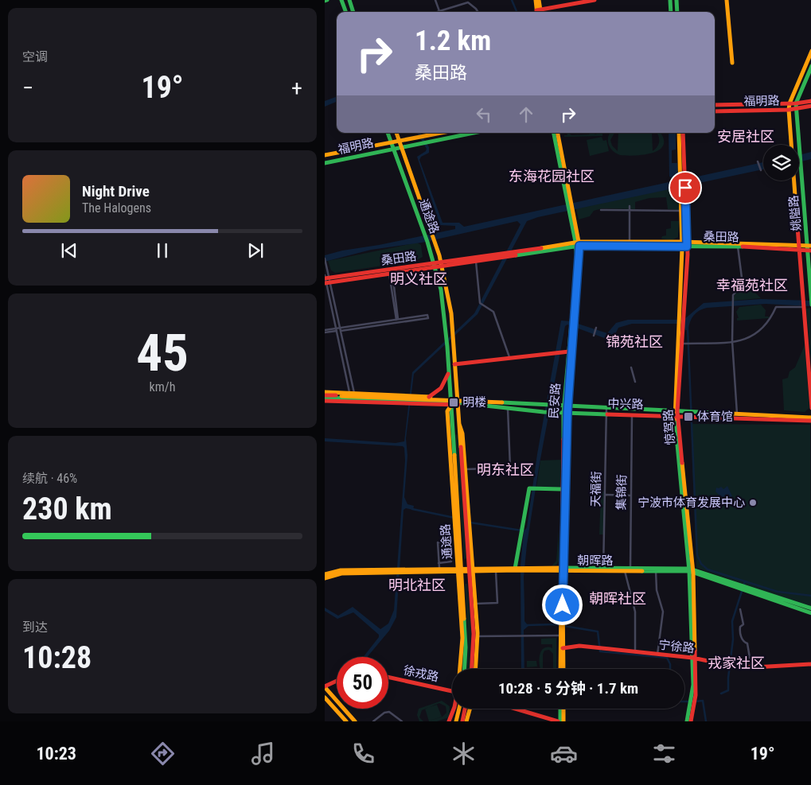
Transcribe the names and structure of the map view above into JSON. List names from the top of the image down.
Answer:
{
  "streets": {
    "main road": [
      "福明路",
      "姚隘路",
      "通途路",
      "桑田路",
      "民安路",
      "中兴路",
      "惊驾路",
      "朝晖路",
      "宁徐路",
      "徐戎路"
    ],
    "street": ["天福街", "集锦街"]
  },
  "crossings": [
    ["福明路", "姚隘路"],
    ["福明路", "通途路"],
    ["姚隘路", "桑田路"],
    ["通途路", "桑田路"],
    ["通途路", "中兴路"],
    ["通途路", "朝晖路"],
    ["桑田路", "民安路"],
    ["桑田路", "惊驾路"],
    ["民安路", "中兴路"],
    ["民安路", "朝晖路"],
    ["民安路", "宁徐路"],
    ["中兴路", "惊驾路"],
    ["中兴路", "天福街"],
    ["中兴路", "集锦街"],
    ["惊驾路", "朝晖路"],
    ["惊驾路", "宁徐路"],
    ["天福街", "朝晖路"],
    ["集锦街", "朝晖路"]
  ],
  "districts": [
    "安居社区",
    "东海花园社区",
    "明义社区",
    "幸福苑社区",
    "锦苑社区",
    "明东社区",
    "明北社区",
    "朝晖社区",
    "戎家社区"
  ],
  "places": {
    "transit": ["明楼", "体育馆"],
    "other": ["宁波市体育发展中心"]
  },
  "page": {
    "tile": [
      "空调",
      ["45", "km/h"],
      ["续航 · 46%", "230 km"],
      ["到达", "10:28"]
    ],
    "turn": ["1.2 km", "桑田路"],
    "heat": ["−", "19°", "+"],
    "song": ["Night Drive", "The Halogens"],
    "limit": "50",
    "trip": "10:28 · 5 分钟 · 1.7 km",
    "tabs": ["10:23", "19°"]
  }
}
